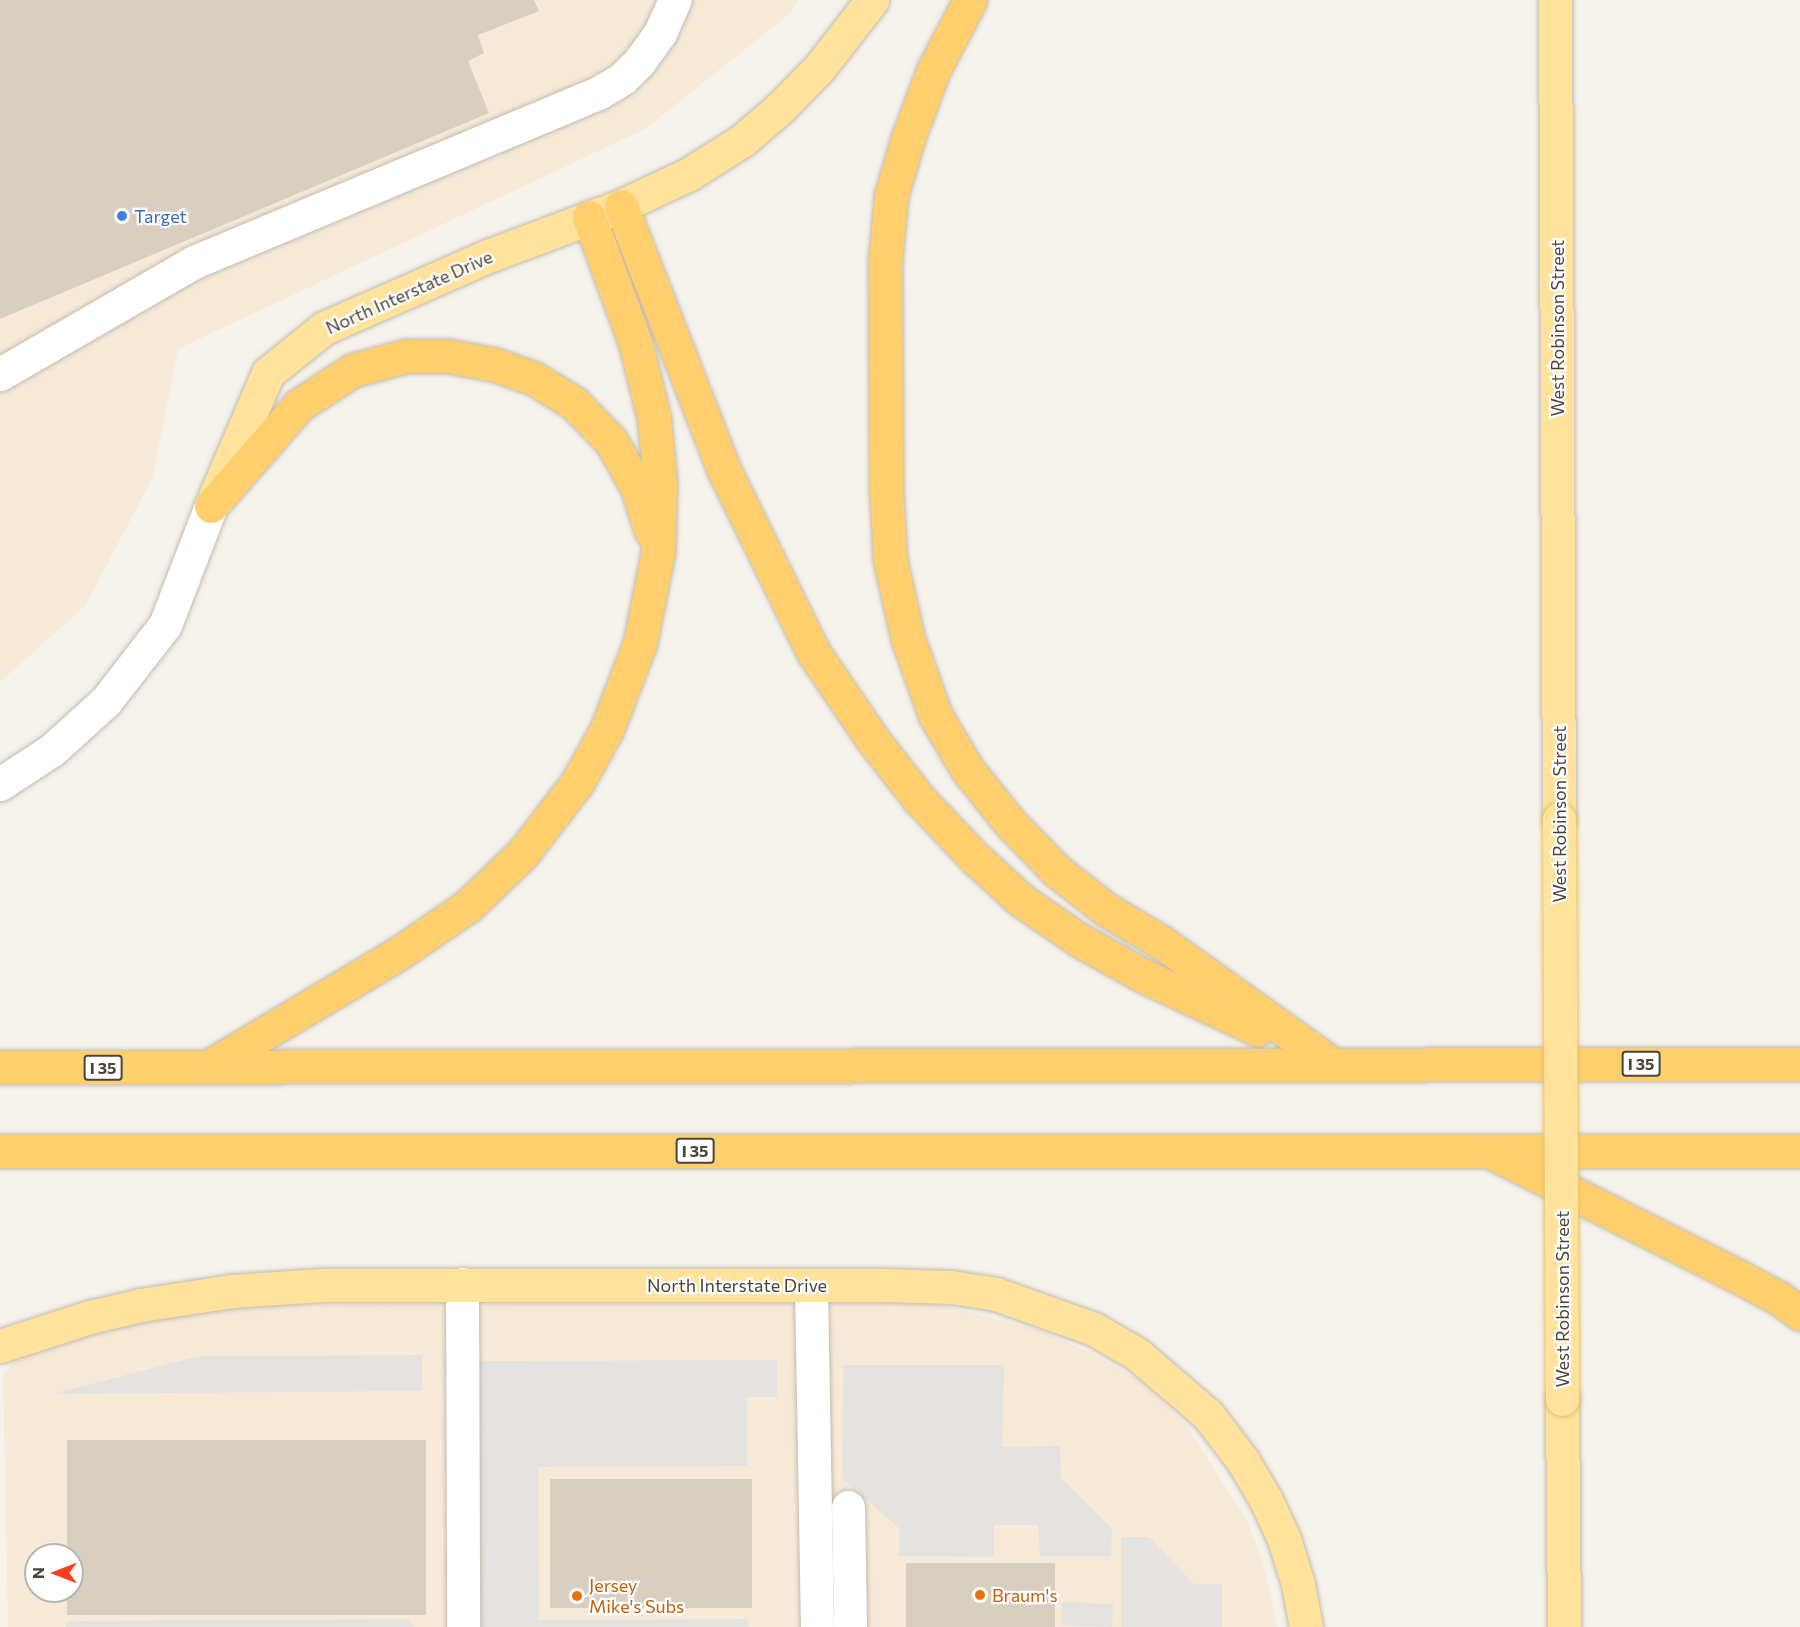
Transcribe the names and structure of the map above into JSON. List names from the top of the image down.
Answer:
{
  "streets": {
    "highway": ["I 35"],
    "main road": ["North Interstate Drive", "West Robinson Street"]
  },
  "places": ["Target", "Braum's", "Jersey Mike's Subs"],
  "north": "left"
}
